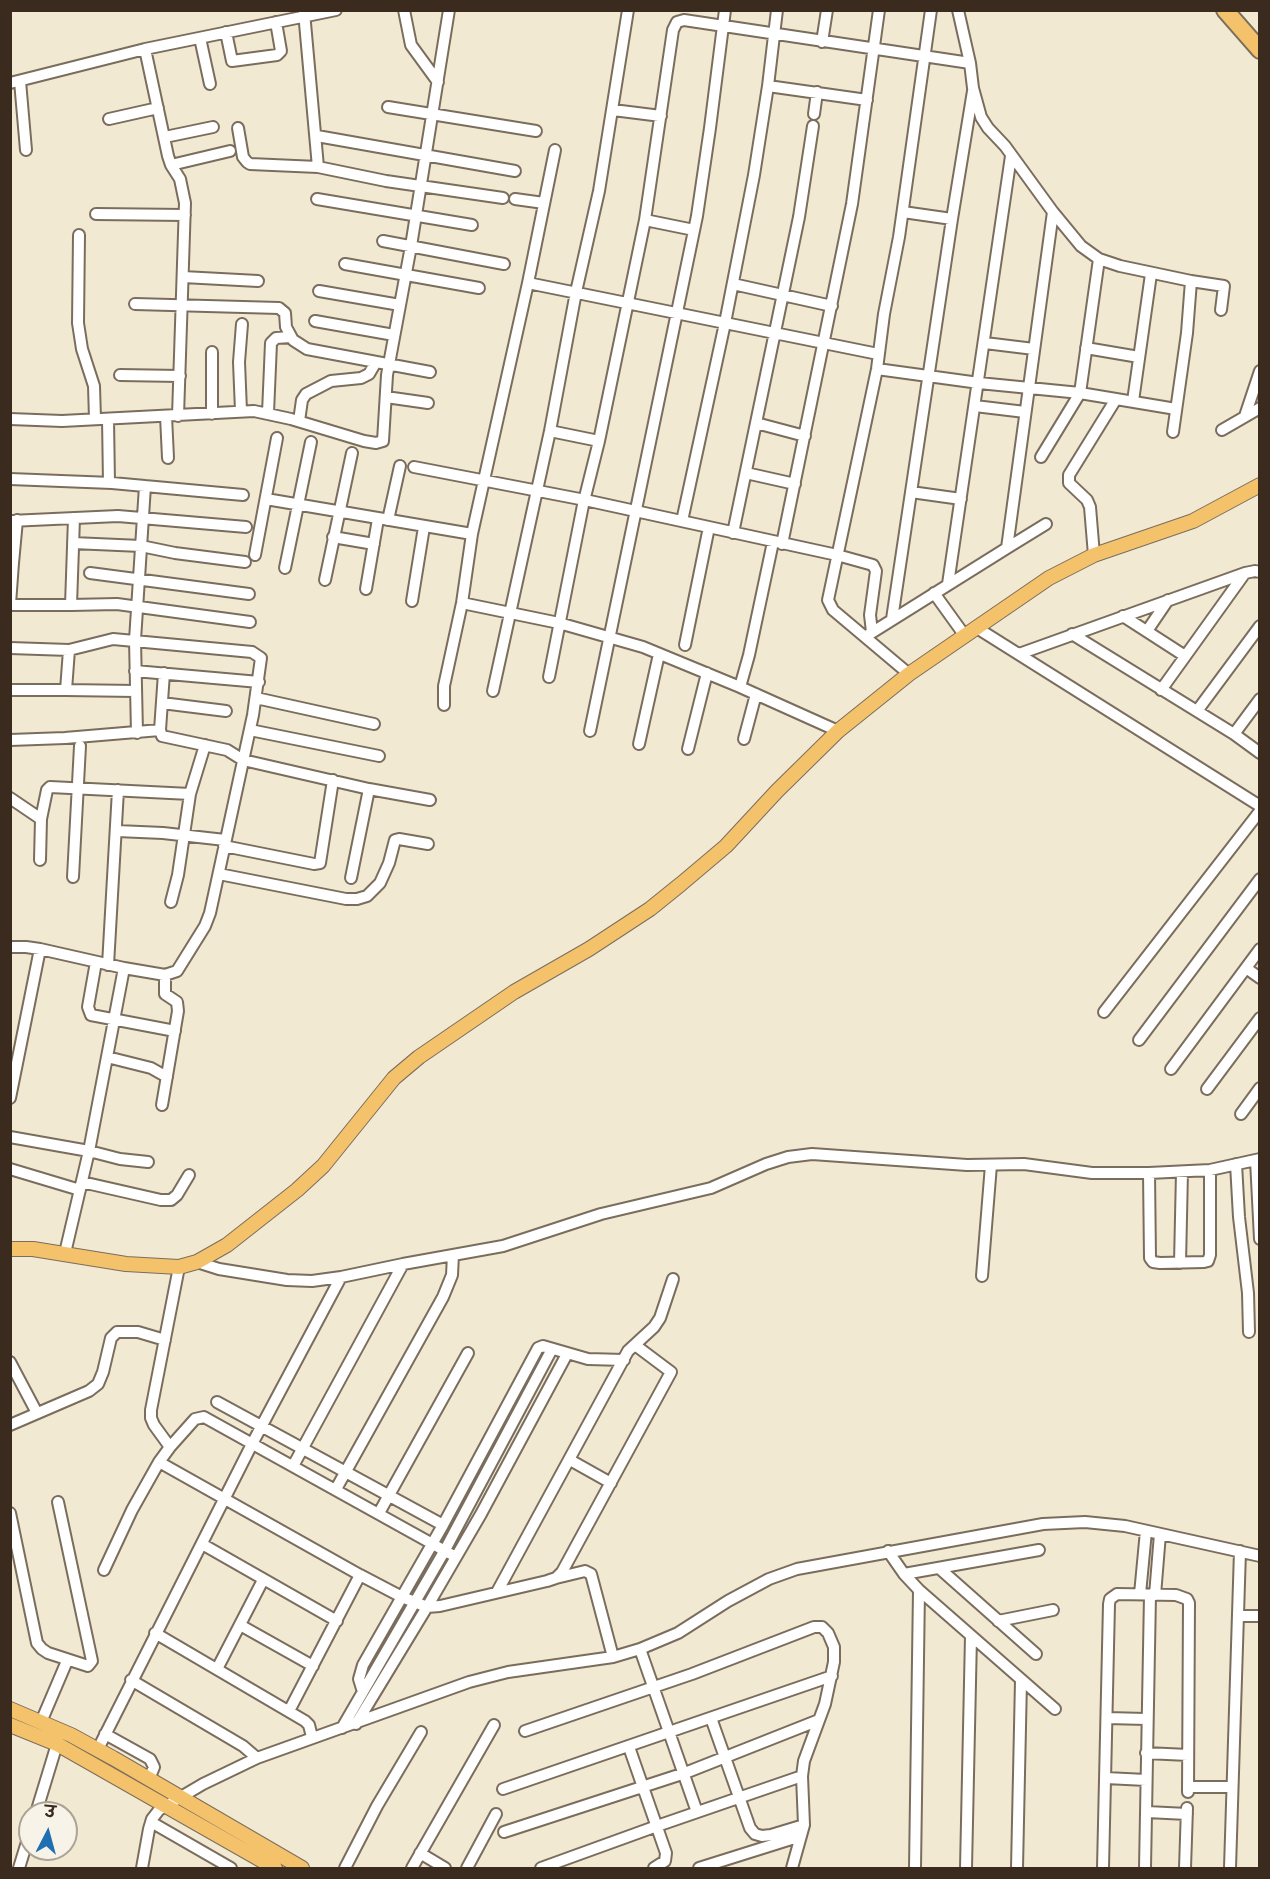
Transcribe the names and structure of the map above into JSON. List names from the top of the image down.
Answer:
{
  "north": "top"
}
